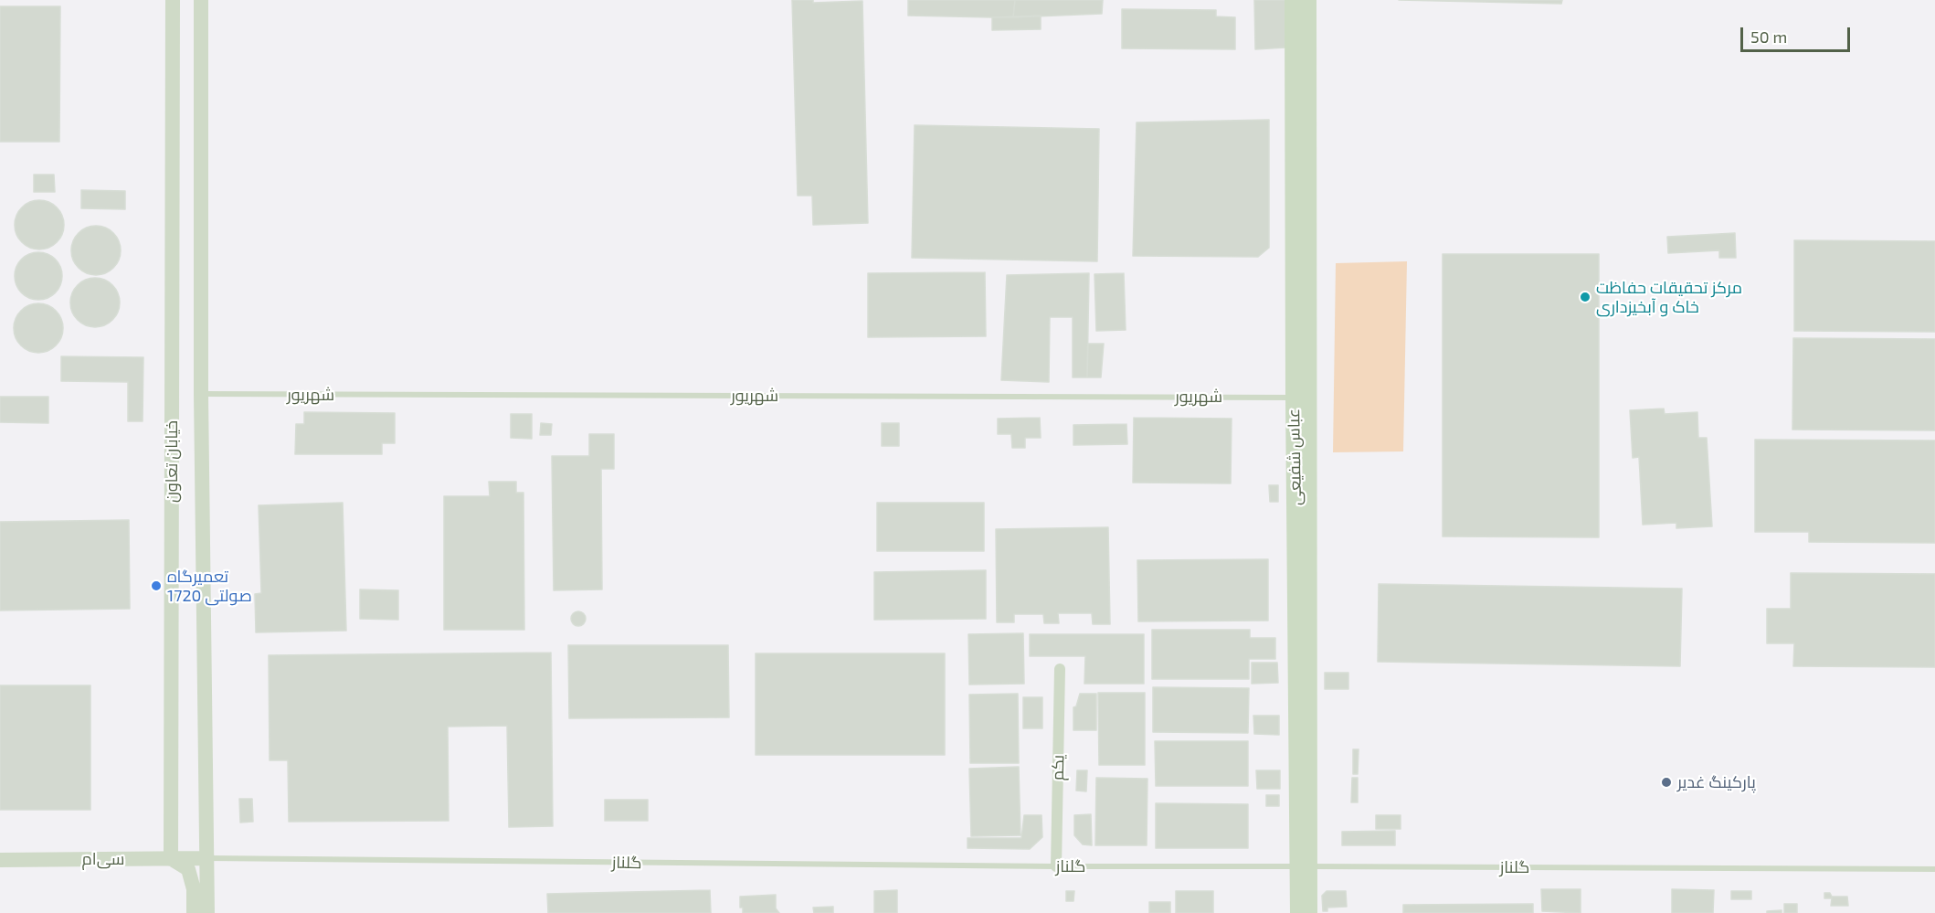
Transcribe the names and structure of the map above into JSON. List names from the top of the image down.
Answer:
{
  "streets": {
    "main road": ["عباس شفیعی"],
    "street": ["خیابان تعاون", "یکم", "سی‌ام"],
    "lane": ["شهریور", "گلناز"]
  },
  "crossings": [
    ["شهریور", "عباس شفیعی"],
    ["شهریور", "خیابان تعاون"],
    ["عباس شفیعی", "گلناز"],
    ["خیابان تعاون", "سی‌ام"],
    ["خیابان تعاون", "گلناز"],
    ["یکم", "گلناز"],
    ["سی‌ام", "گلناز"]
  ],
  "places": ["مرکز تحقیقات حفاظت خاک و آبخیزداری", "تعمیرگاه 1720 صولتی", "پارکینگ غدیر"],
  "scale_bar": "50 m"
}
